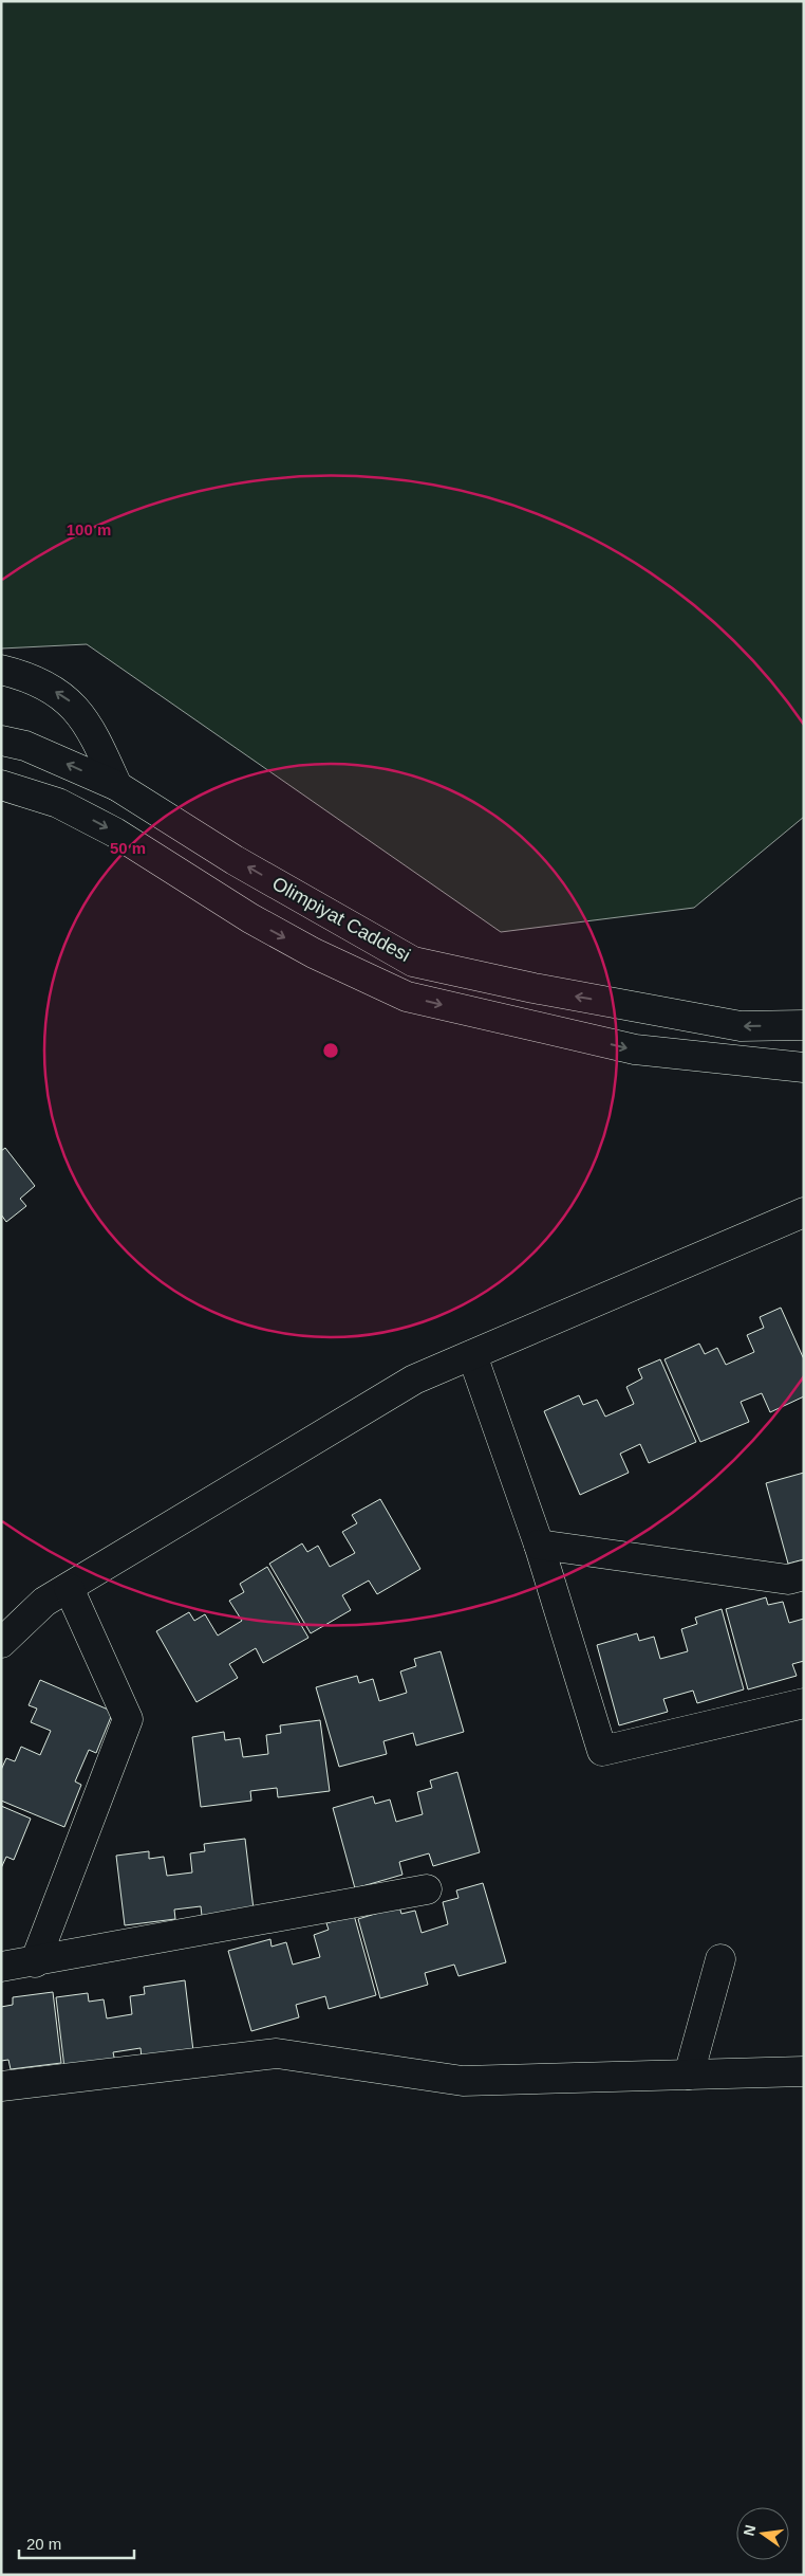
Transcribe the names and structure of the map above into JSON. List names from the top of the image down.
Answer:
{
  "streets": {
    "street": ["Olimpiyat Caddesi"]
  },
  "scale_bar": "20 m",
  "north": "left",
  "rings": ["100 m", "50 m"]
}
